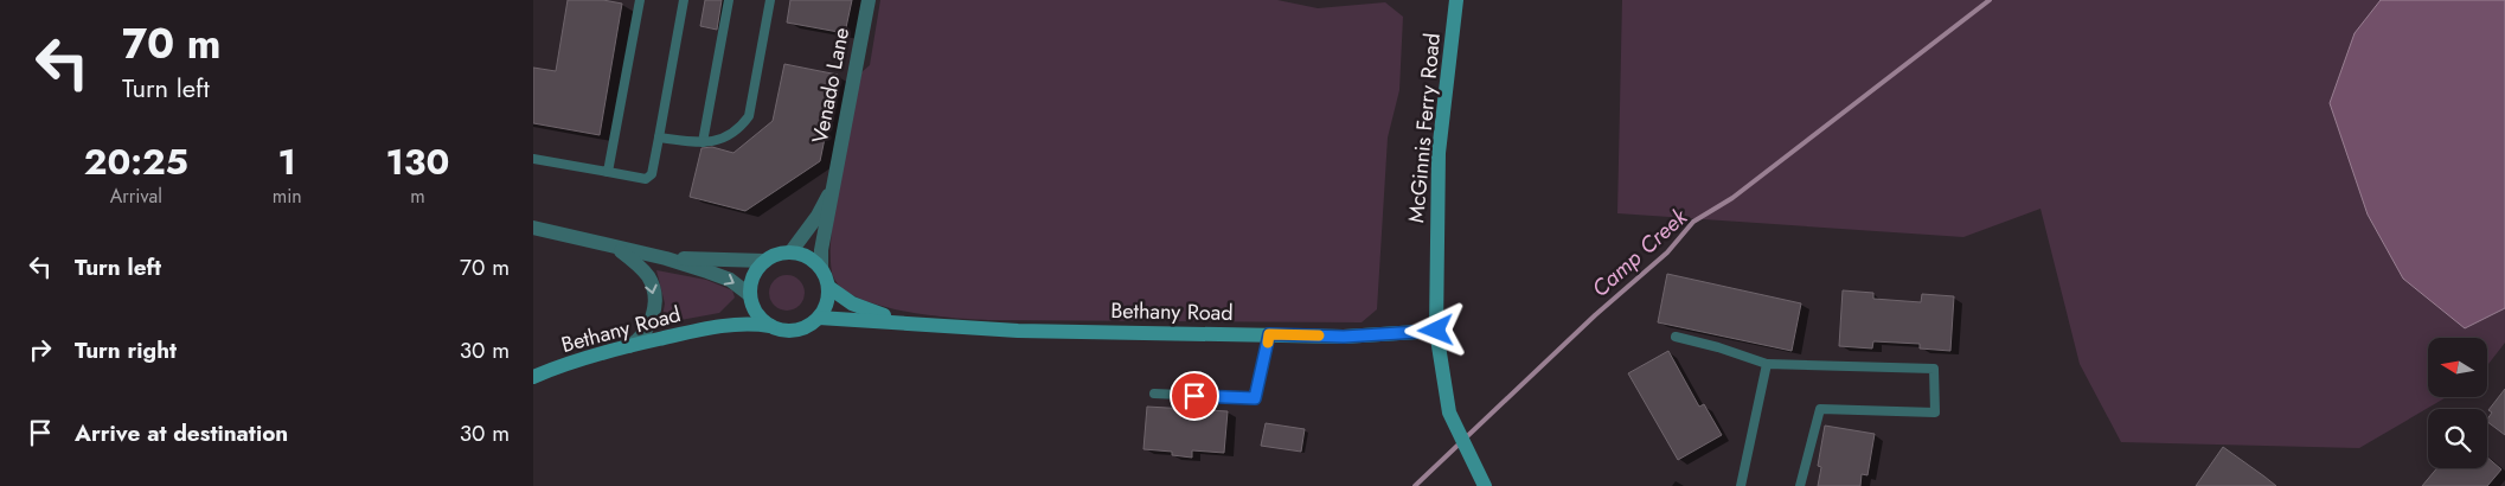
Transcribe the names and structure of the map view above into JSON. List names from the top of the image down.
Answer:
{
  "streets": {
    "street": ["Venado Lane", "McGinnis Ferry Road", "Bethany Road"]
  },
  "crossings": [
    ["Venado Lane", "Bethany Road"],
    ["McGinnis Ferry Road", "Bethany Road"]
  ],
  "water": ["Camp Creek"],
  "north": "left",
  "page": {
    "turn": ["70 m", "Turn left"],
    "eta": [
      "20:25",
      "Arrival",
      "1",
      "min",
      "130",
      "m"
    ],
    "list": [
      {
        "name": "Turn left",
        "value": "70 m"
      },
      {
        "name": "Turn right",
        "value": "30 m"
      },
      {
        "name": "Arrive at destination",
        "value": "30 m"
      }
    ]
  }
}
